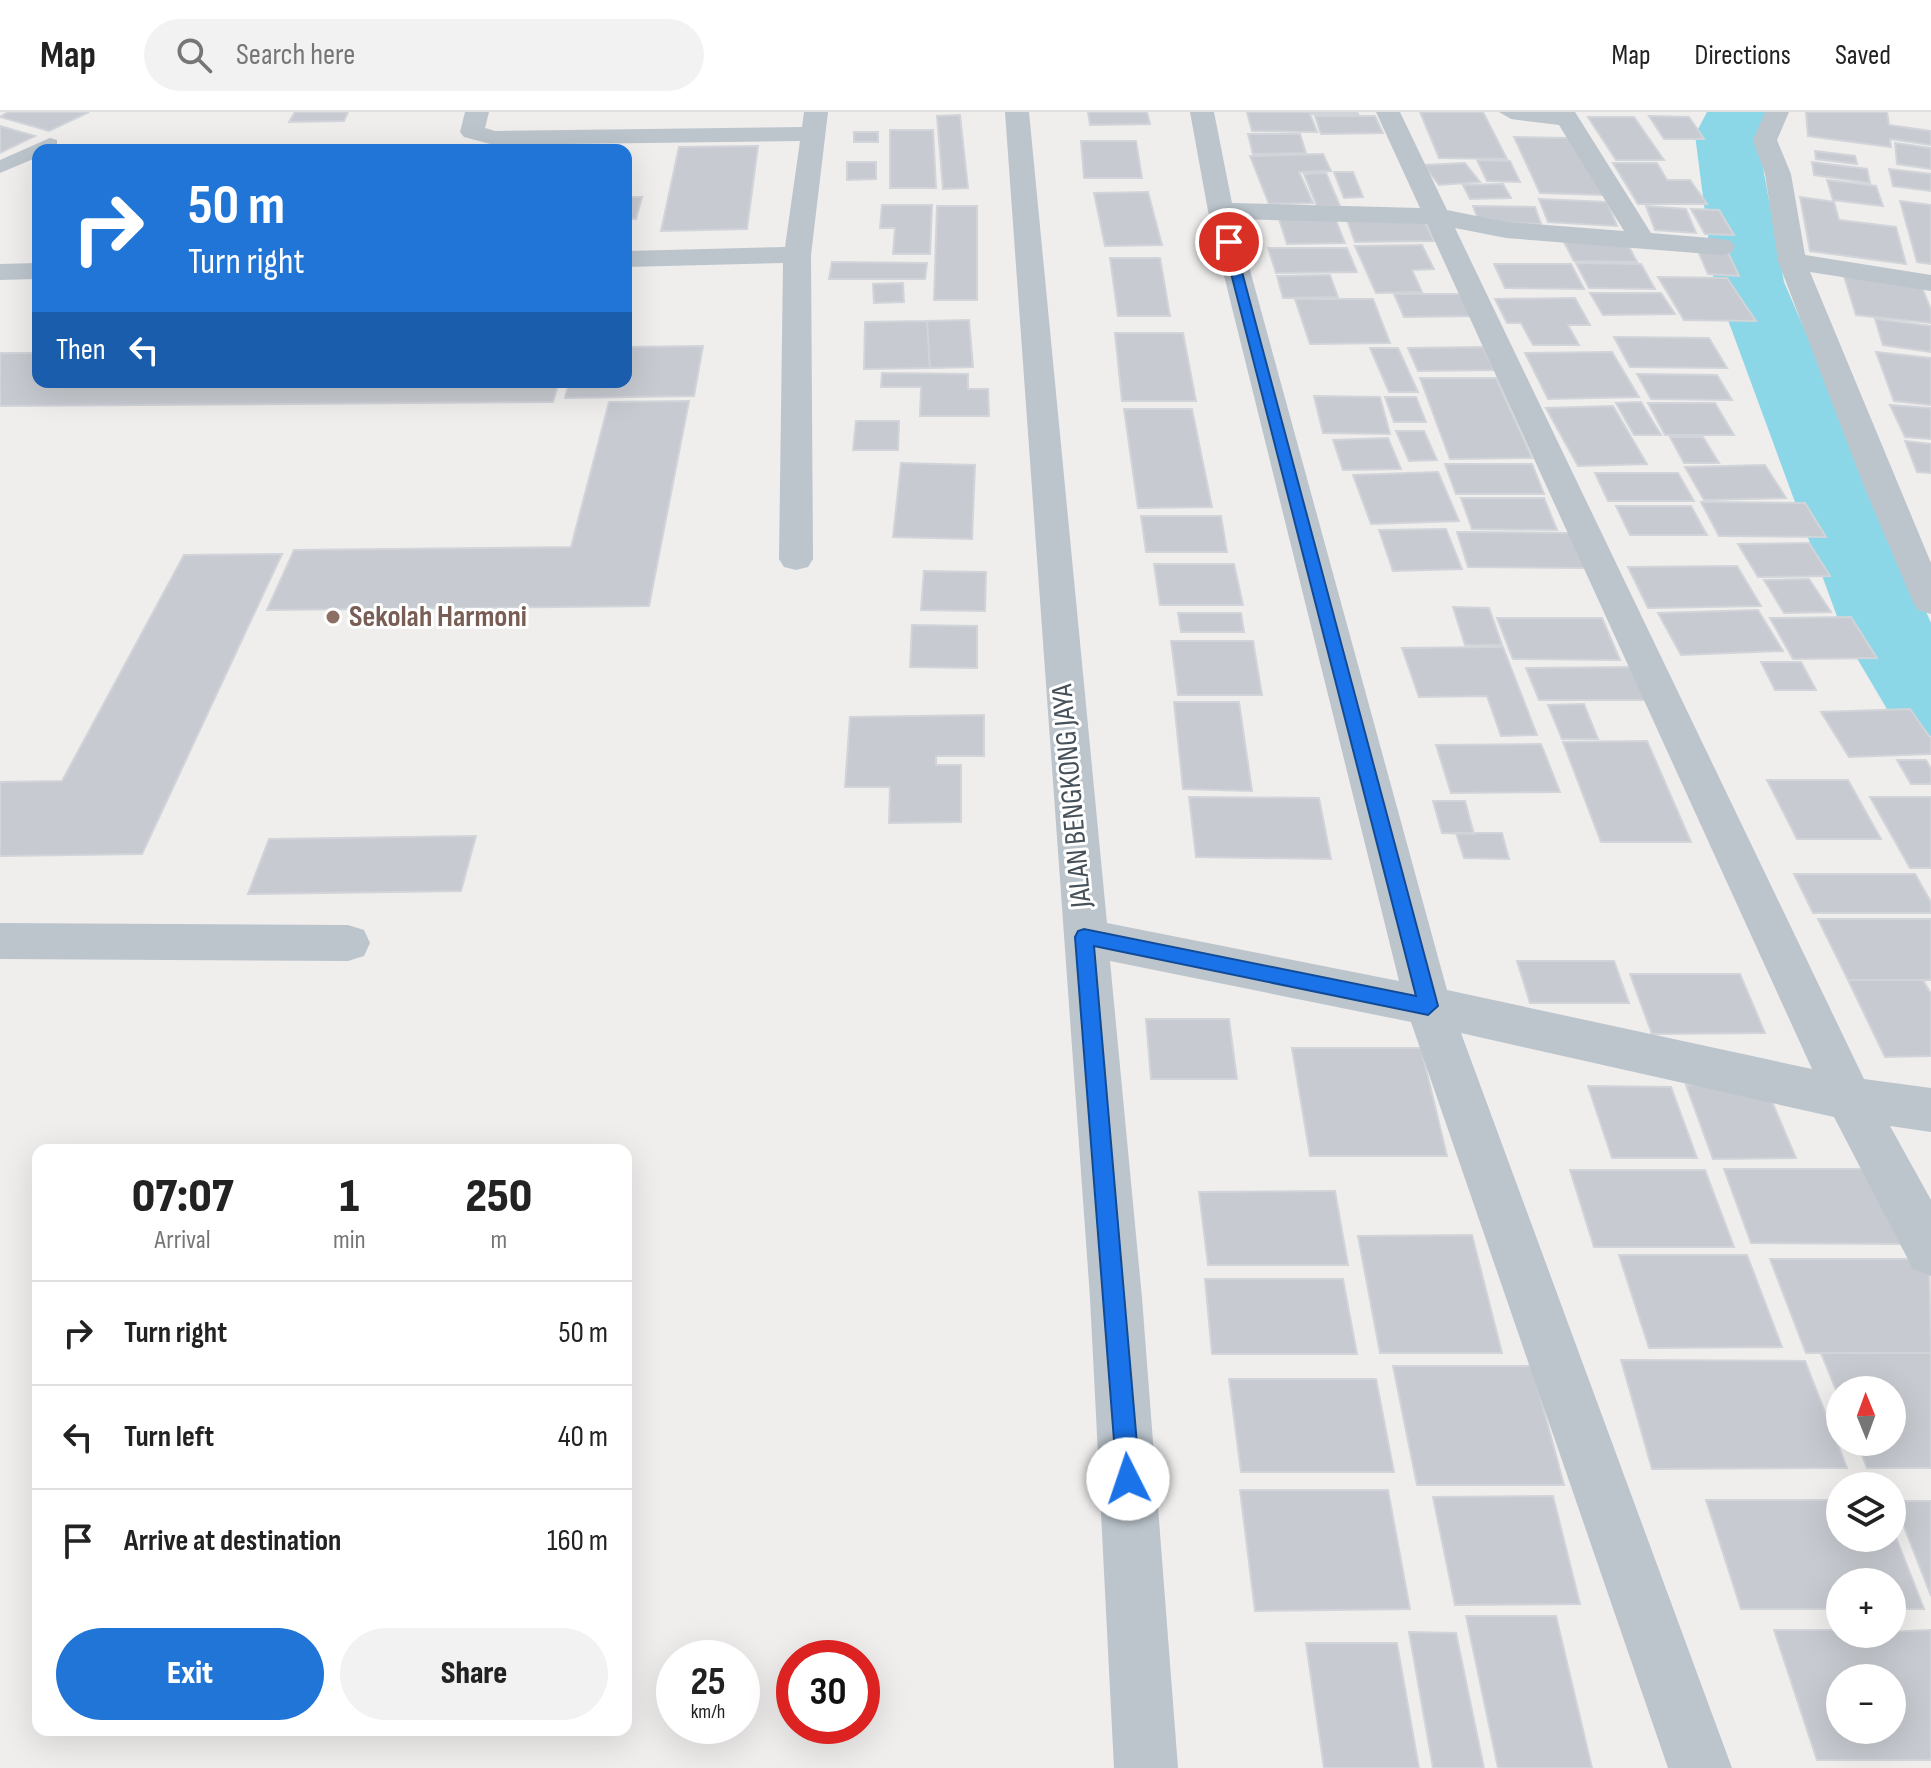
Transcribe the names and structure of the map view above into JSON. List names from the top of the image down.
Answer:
{
  "streets": {
    "street": ["JALAN BENGKONG JAYA"]
  },
  "places": ["Sekolah Harmoni"],
  "north": "top",
  "page": {
    "header": "Map",
    "search": "Search here",
    "nav": ["Map", "Directions", "Saved"],
    "turn": ["50 m", "Turn right"],
    "then": "Then",
    "eta": [
      "07:07",
      "Arrival",
      "1",
      "min",
      "250",
      "m"
    ],
    "list": [
      {
        "name": "Turn right",
        "value": "50 m"
      },
      {
        "name": "Turn left",
        "value": "40 m"
      },
      {
        "name": "Arrive at destination",
        "value": "160 m"
      }
    ],
    "map_buttons": ["+", "−"],
    "buttons": ["Exit", "Share"],
    "speed": "25 km/h",
    "limit": "30"
  }
}
